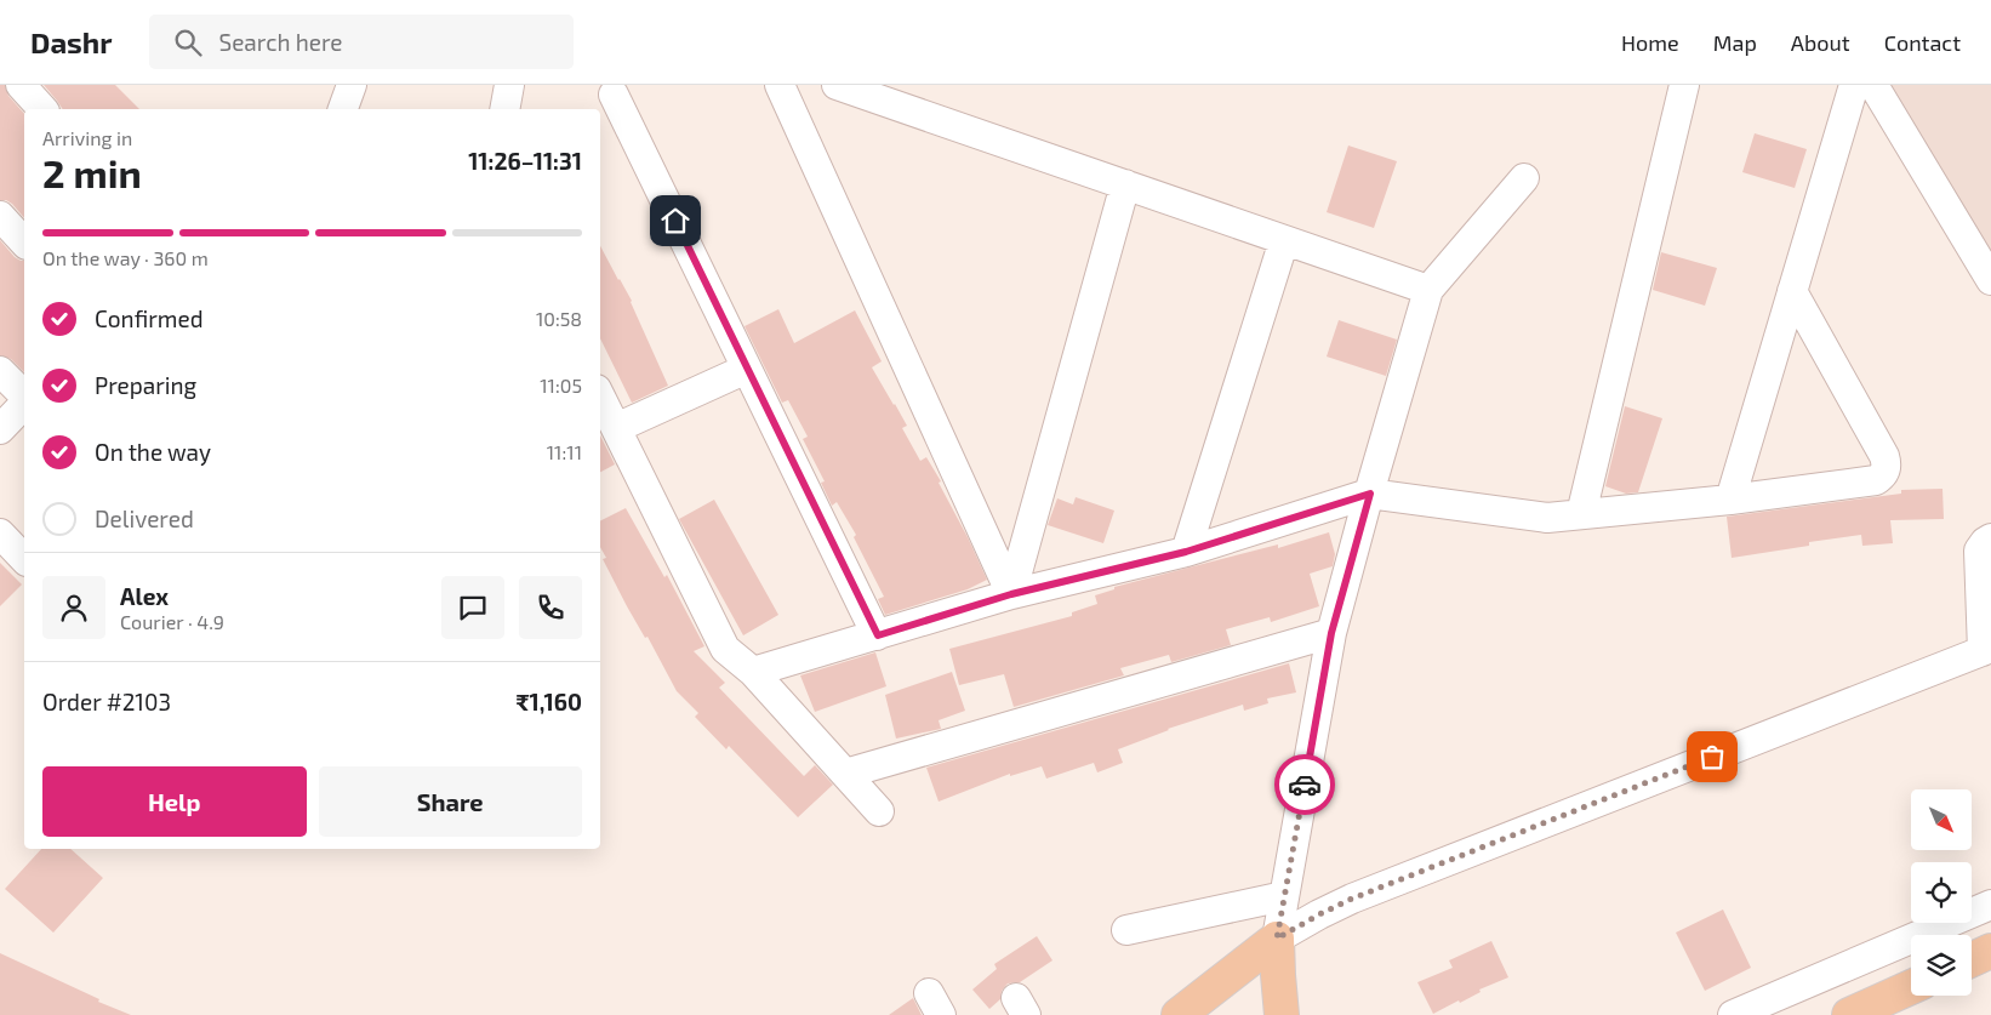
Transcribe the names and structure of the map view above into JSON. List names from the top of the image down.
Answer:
{
  "north": "bottom right",
  "page": {
    "header": "Dashr",
    "search": "Search here",
    "nav": [
      "Home",
      "Map",
      "About",
      "Contact"
    ],
    "heading": ["2 min", "Arriving in", "11:26–11:31"],
    "panel": [
      "Alex",
      "Courier · 4.9",
      "Order #2103",
      "₹1,160"
    ],
    "bar": "On the way · 360 m",
    "list": [
      ["Confirmed", "10:58"],
      ["Preparing", "11:05"],
      ["On the way", "11:11"],
      "Delivered"
    ],
    "buttons": ["Help", "Share"]
  }
}
